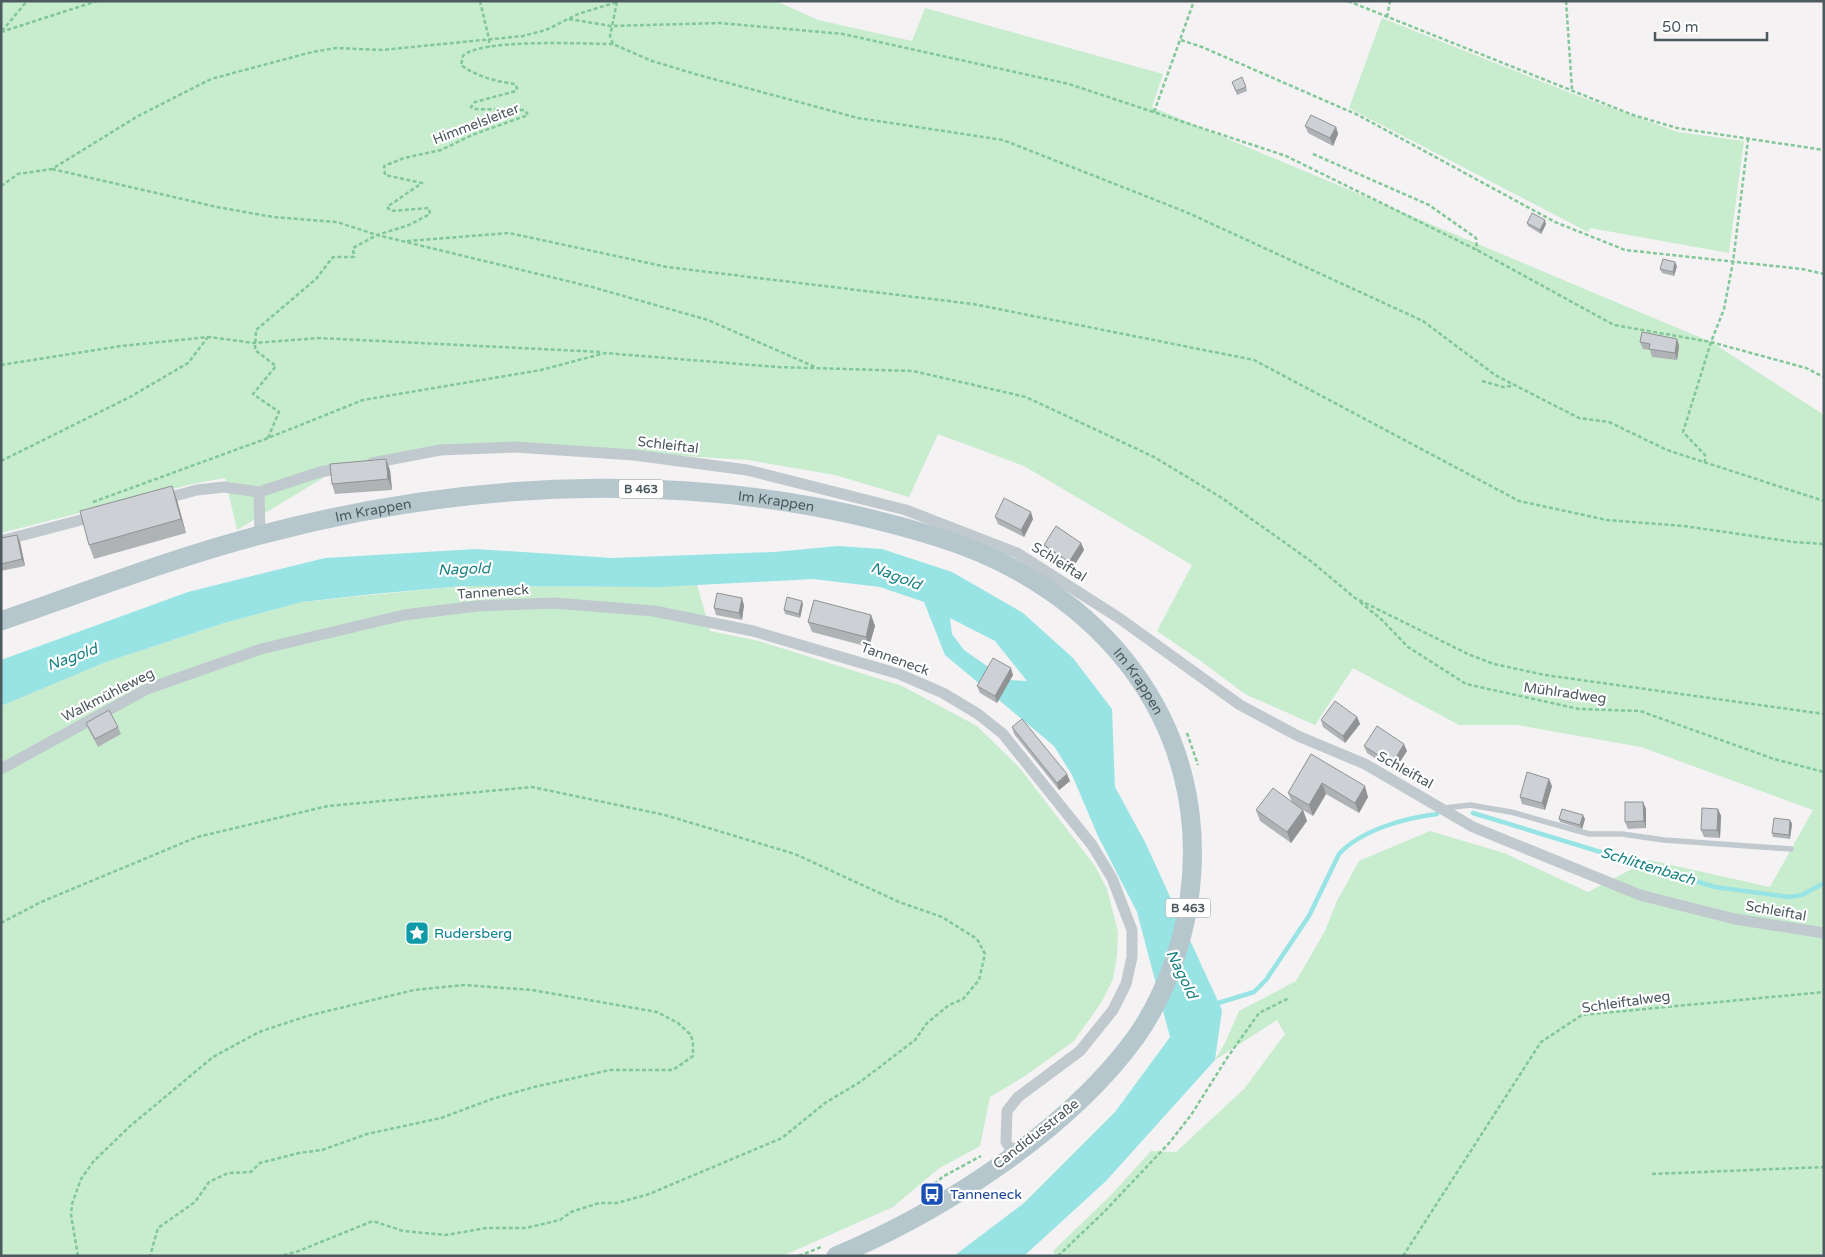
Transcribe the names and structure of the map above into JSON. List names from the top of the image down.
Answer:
{
  "streets": {
    "main road": ["B 463", "Im Krappen", "Candidusstraße"],
    "street": ["Schleiftal", "Tanneneck", "Walkmühleweg"],
    "path": ["Himmelsleiter", "Mühlradweg", "Schleiftalweg"]
  },
  "crossings": [
    ["Im Krappen", "Candidusstraße"],
    ["Tanneneck", "Walkmühleweg"],
    ["Tanneneck", "Candidusstraße"]
  ],
  "water": ["Nagold", "Schlittenbach"],
  "places": {
    "place": ["Rudersberg"],
    "bus stop": ["Tanneneck"]
  },
  "scale_bar": "50 m"
}
